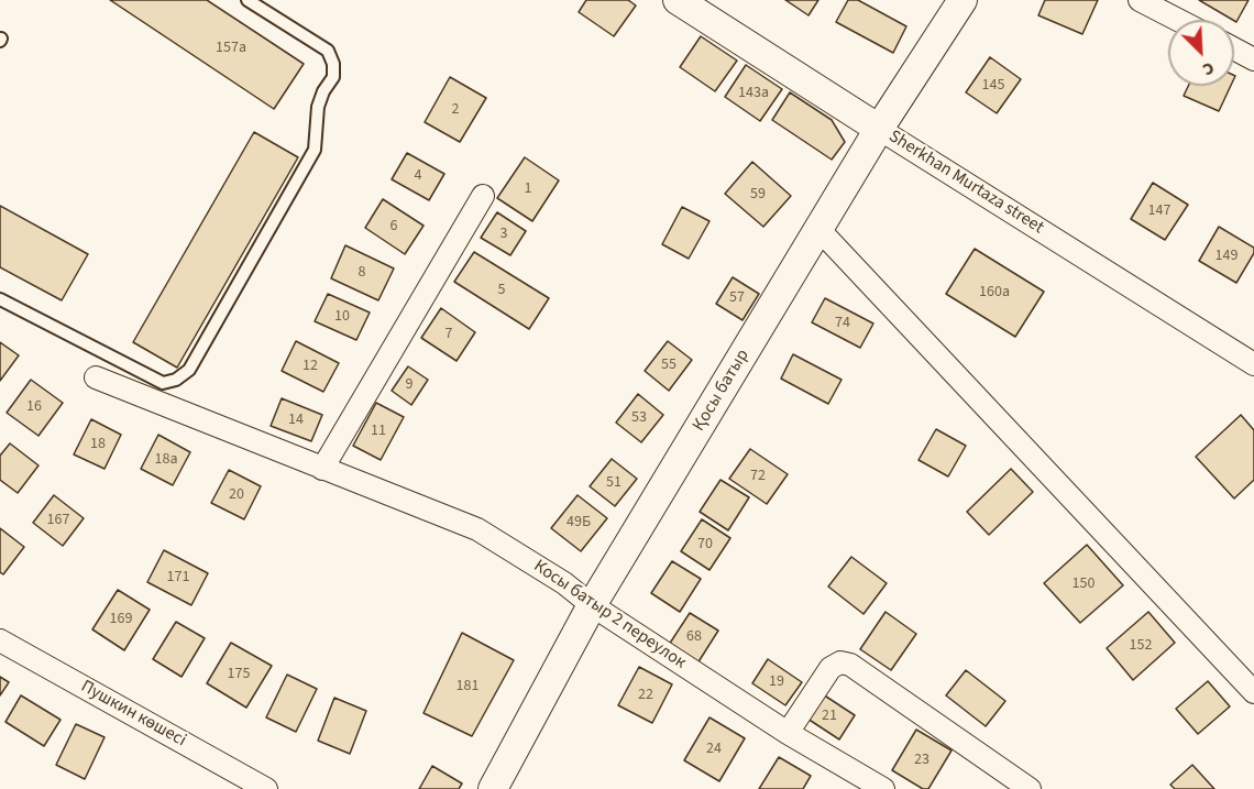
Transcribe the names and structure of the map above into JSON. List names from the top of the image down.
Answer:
{
  "streets": {
    "street": [
      "Sherkhan Murtaza street",
      "Қосы батыр",
      "Косы батыр 2 переулок",
      "Пушкин көшесі"
    ]
  },
  "crossings": [
    ["Sherkhan Murtaza street", "Қосы батыр"],
    ["Қосы батыр", "Косы батыр 2 переулок"]
  ],
  "house_numbers": [
    "157а",
    "145",
    "143а",
    "2",
    "4",
    "1",
    "59",
    "147",
    "6",
    "3",
    "149",
    "8",
    "5",
    "160а",
    "57",
    "10",
    "74",
    "7",
    "55",
    "12",
    "9",
    "16",
    "53",
    "14",
    "11",
    "18",
    "18а",
    "72",
    "51",
    "20",
    "167",
    "49Б",
    "70",
    "171",
    "150",
    "169",
    "68",
    "152",
    "175",
    "19",
    "181",
    "22",
    "21",
    "24",
    "23"
  ],
  "north": "bottom right"
}
